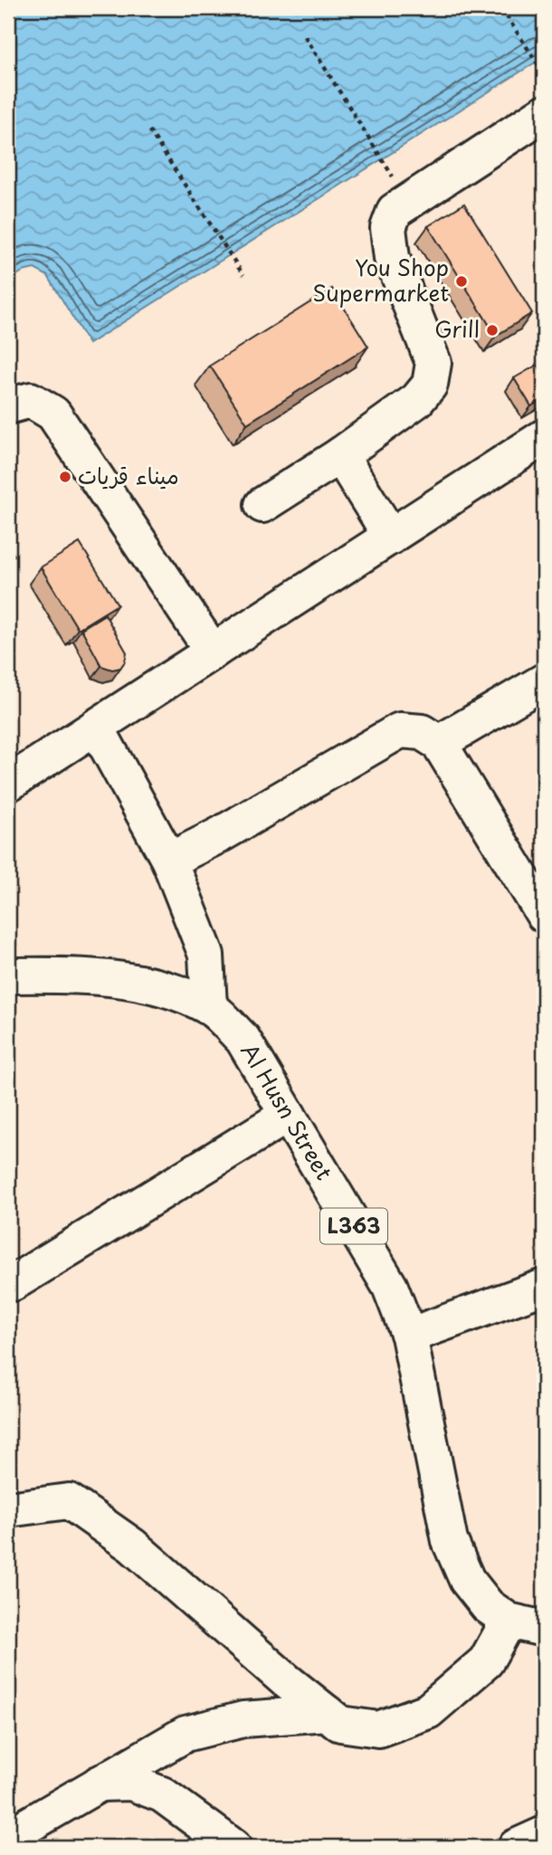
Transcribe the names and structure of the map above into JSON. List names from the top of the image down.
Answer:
{
  "streets": {
    "street": ["Al Husn Street", "L363"]
  },
  "places": ["You Shop Supermarket", "Grill", "ميناء قريات"]
}
